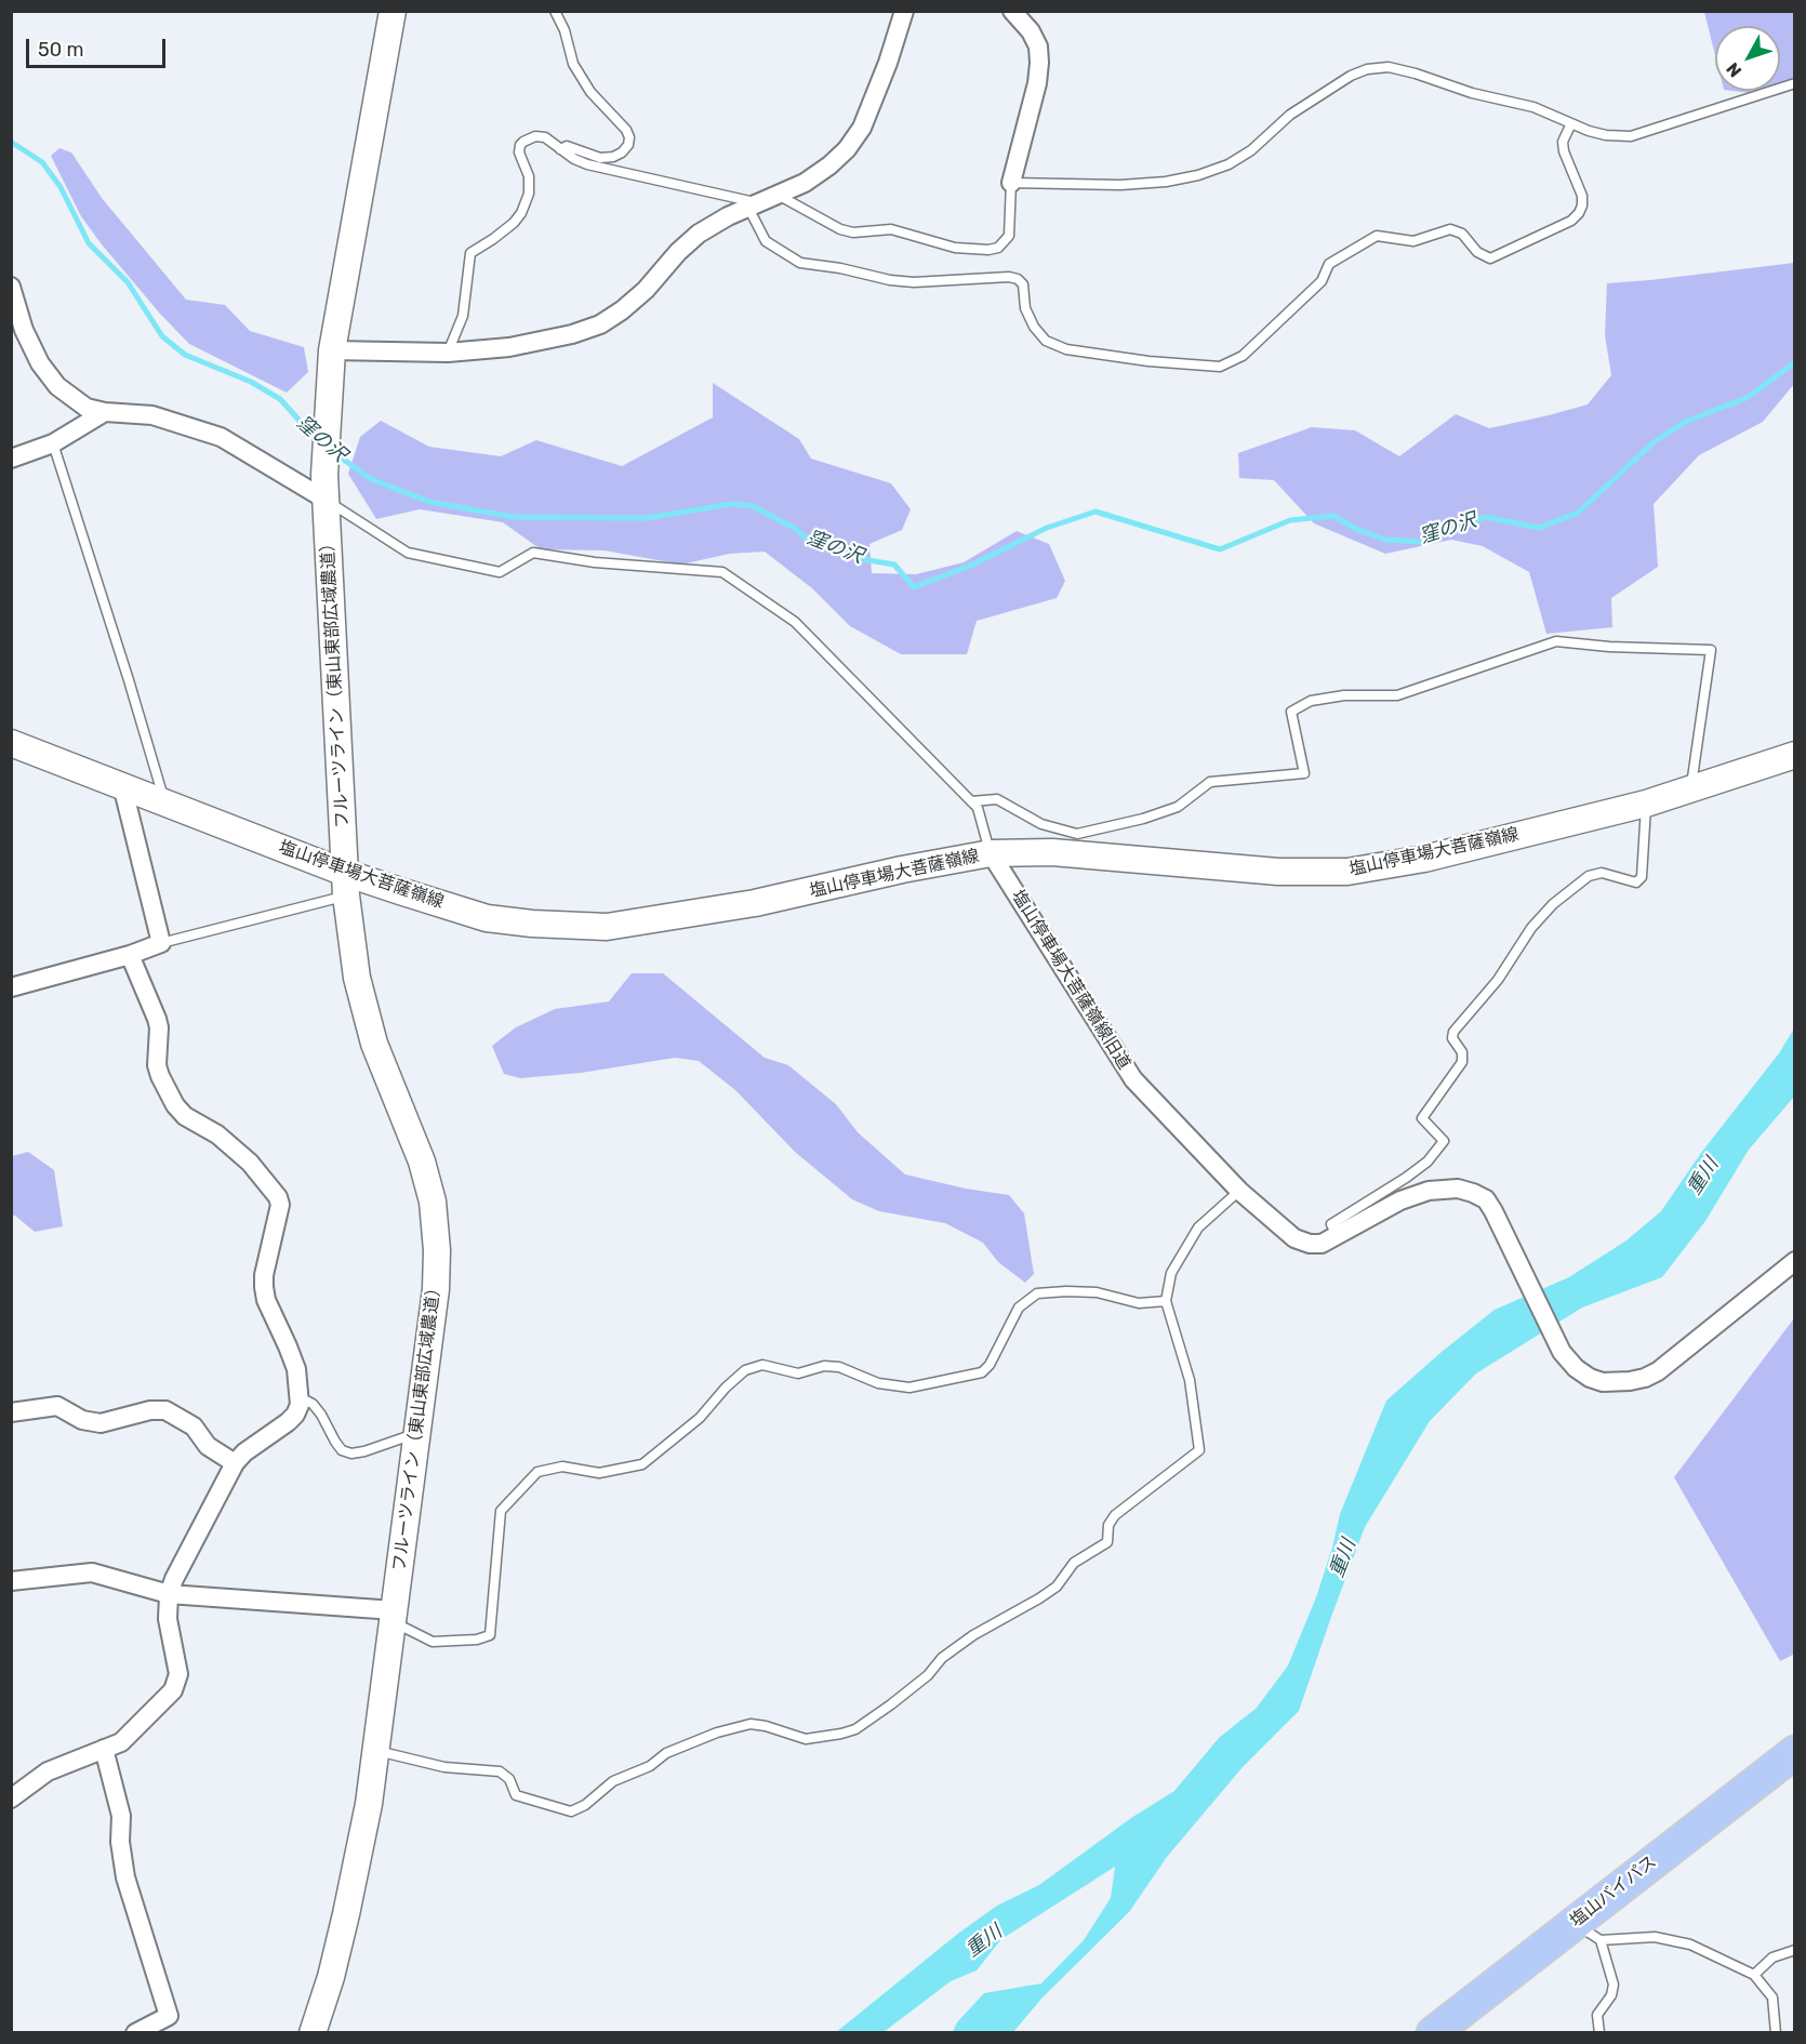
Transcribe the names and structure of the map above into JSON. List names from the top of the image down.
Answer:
{
  "streets": {
    "highway": ["塩山バイパス"],
    "street": ["フルーツライン（東山東部広域農道）", "塩山停車場大菩薩嶺線", "塩山停車場大菩薩嶺線旧道"]
  },
  "crossings": [
    ["フルーツライン（東山東部広域農道）", "塩山停車場大菩薩嶺線"],
    ["塩山停車場大菩薩嶺線", "塩山停車場大菩薩嶺線旧道"]
  ],
  "water": ["窪の沢", "重川"],
  "scale_bar": "50 m",
  "north": "bottom left"
}
